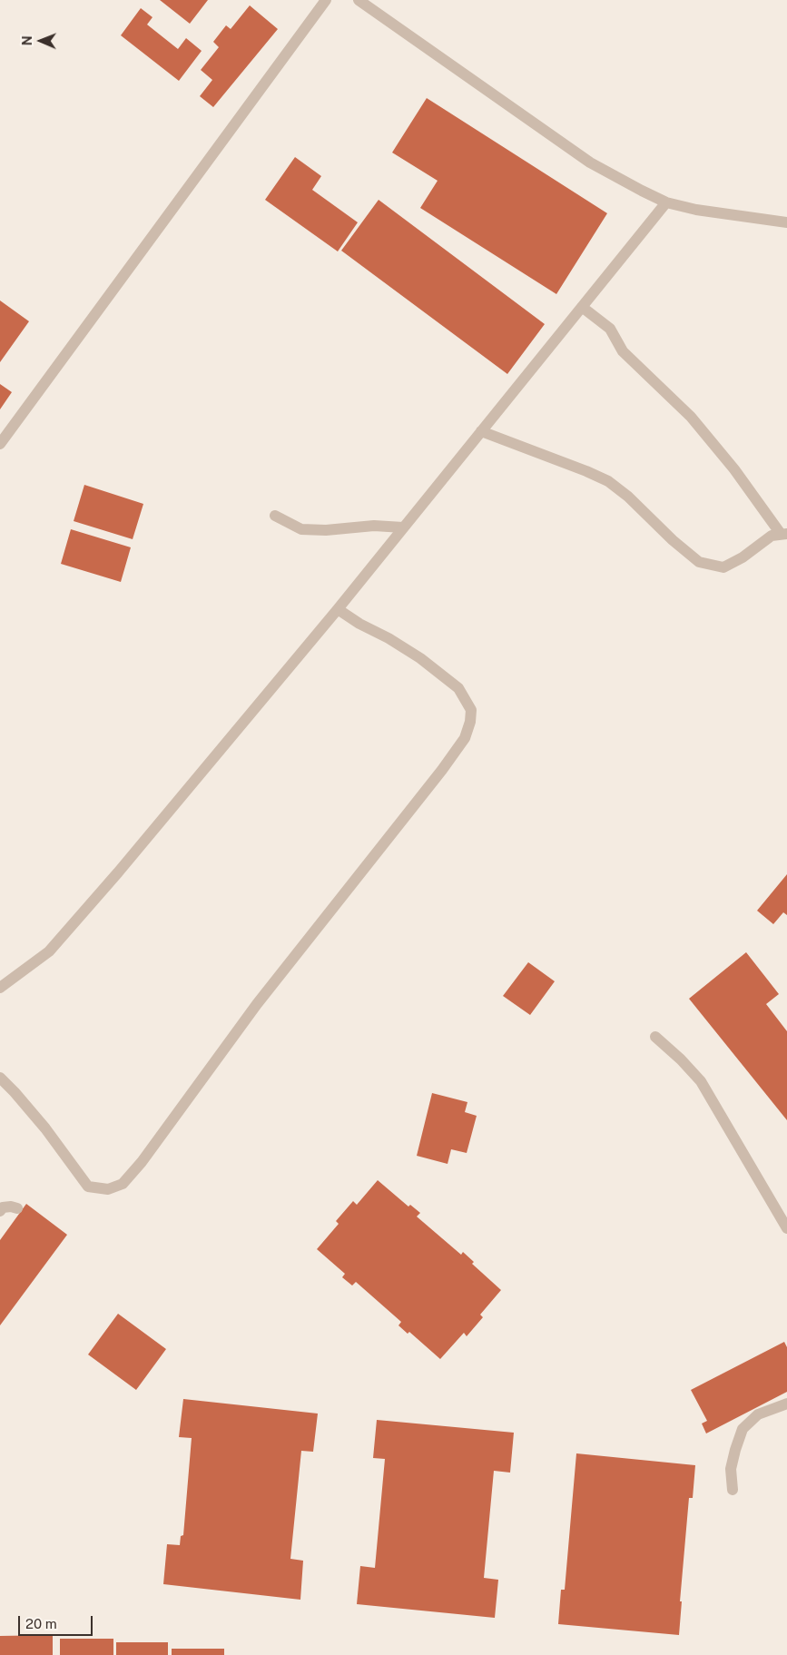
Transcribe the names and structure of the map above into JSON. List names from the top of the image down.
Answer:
{
  "scale_bar": "20 m",
  "north": "left"
}
